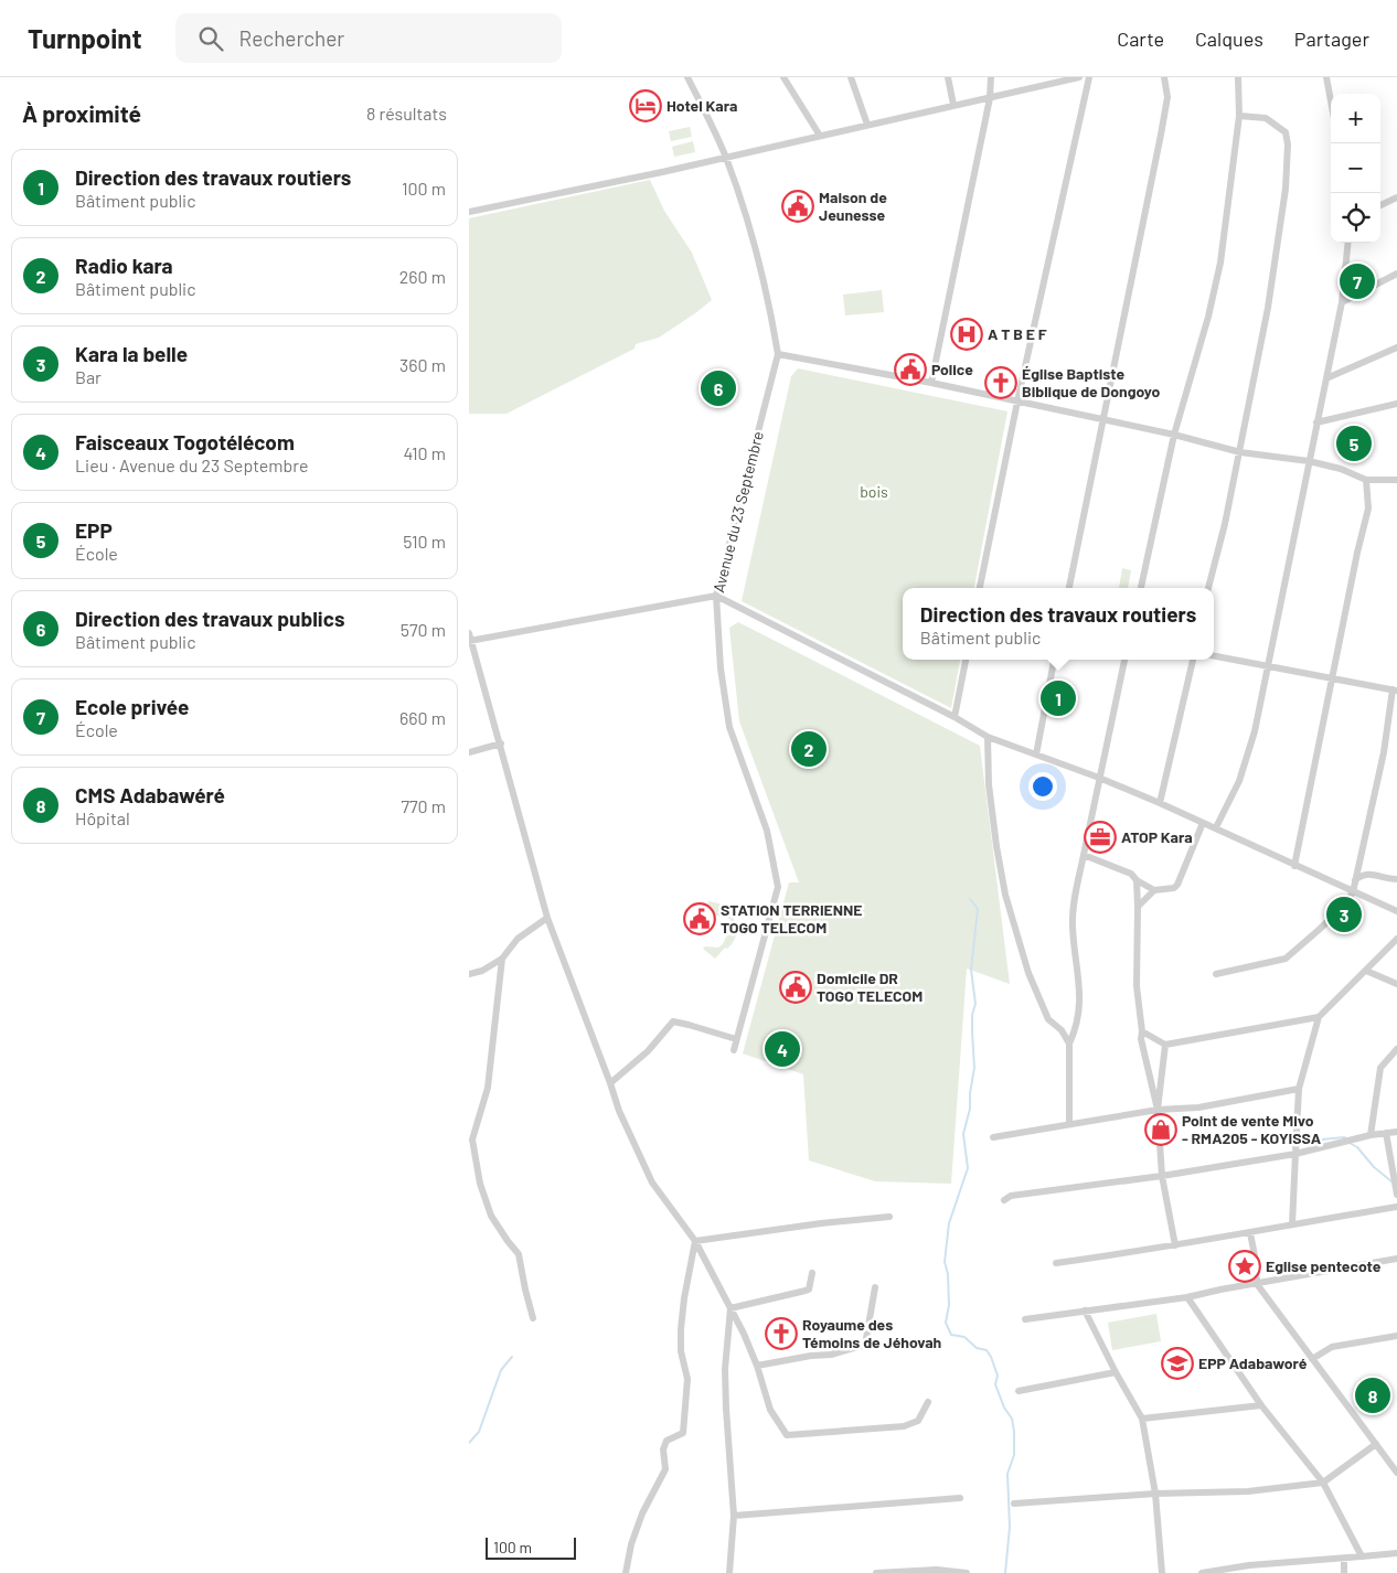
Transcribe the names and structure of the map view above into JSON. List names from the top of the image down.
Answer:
{
  "streets": {
    "street": ["Avenue du 23 Septembre"]
  },
  "parks": ["bois"],
  "places": {
    "hotel": ["Hotel Kara"],
    "public building": [
      "Maison de Jeunesse",
      "Police",
      "STATION TERRIENNE TOGO TELECOM",
      "Domicile DR TOGO TELECOM"
    ],
    "hospital": ["A T B E F"],
    "church": ["Église Baptiste Biblique de Dongoyo", "Royaume des Témoins de Jéhovah"],
    "office": ["ATOP Kara"],
    "shop": ["Point de vente Mivo - RMA205 - KOYISSA"],
    "place": ["Eglise pentecote"],
    "school or university": ["EPP Adabaworé"]
  },
  "scale_bar": "100 m",
  "page": {
    "header": "Turnpoint",
    "search": "Rechercher",
    "nav": ["Carte", "Calques", "Partager"],
    "heading": ["À proximité", "8 résultats"],
    "map_buttons": ["+", "−"],
    "list": [
      {
        "mark": "1",
        "name": "Direction des travaux routiers",
        "note": "Bâtiment public",
        "value": "100 m"
      },
      {
        "mark": "2",
        "name": "Radio kara",
        "note": "Bâtiment public",
        "value": "260 m"
      },
      {
        "mark": "3",
        "name": "Kara la belle",
        "note": "Bar",
        "value": "360 m"
      },
      {
        "mark": "4",
        "name": "Faisceaux Togotélécom",
        "note": "Lieu · Avenue du 23 Septembre",
        "value": "410 m"
      },
      {
        "mark": "5",
        "name": "EPP",
        "note": "École",
        "value": "510 m"
      },
      {
        "mark": "6",
        "name": "Direction des travaux publics",
        "note": "Bâtiment public",
        "value": "570 m"
      },
      {
        "mark": "7",
        "name": "Ecole privée",
        "note": "École",
        "value": "660 m"
      },
      {
        "mark": "8",
        "name": "CMS Adabawéré",
        "note": "Hôpital",
        "value": "770 m"
      }
    ],
    "pins": [
      "7",
      "6",
      "5",
      "1",
      "2",
      "3",
      "4",
      "8"
    ],
    "popup": ["Direction des travaux routiers", "Bâtiment public"],
    "scale": "100 m"
  }
}
